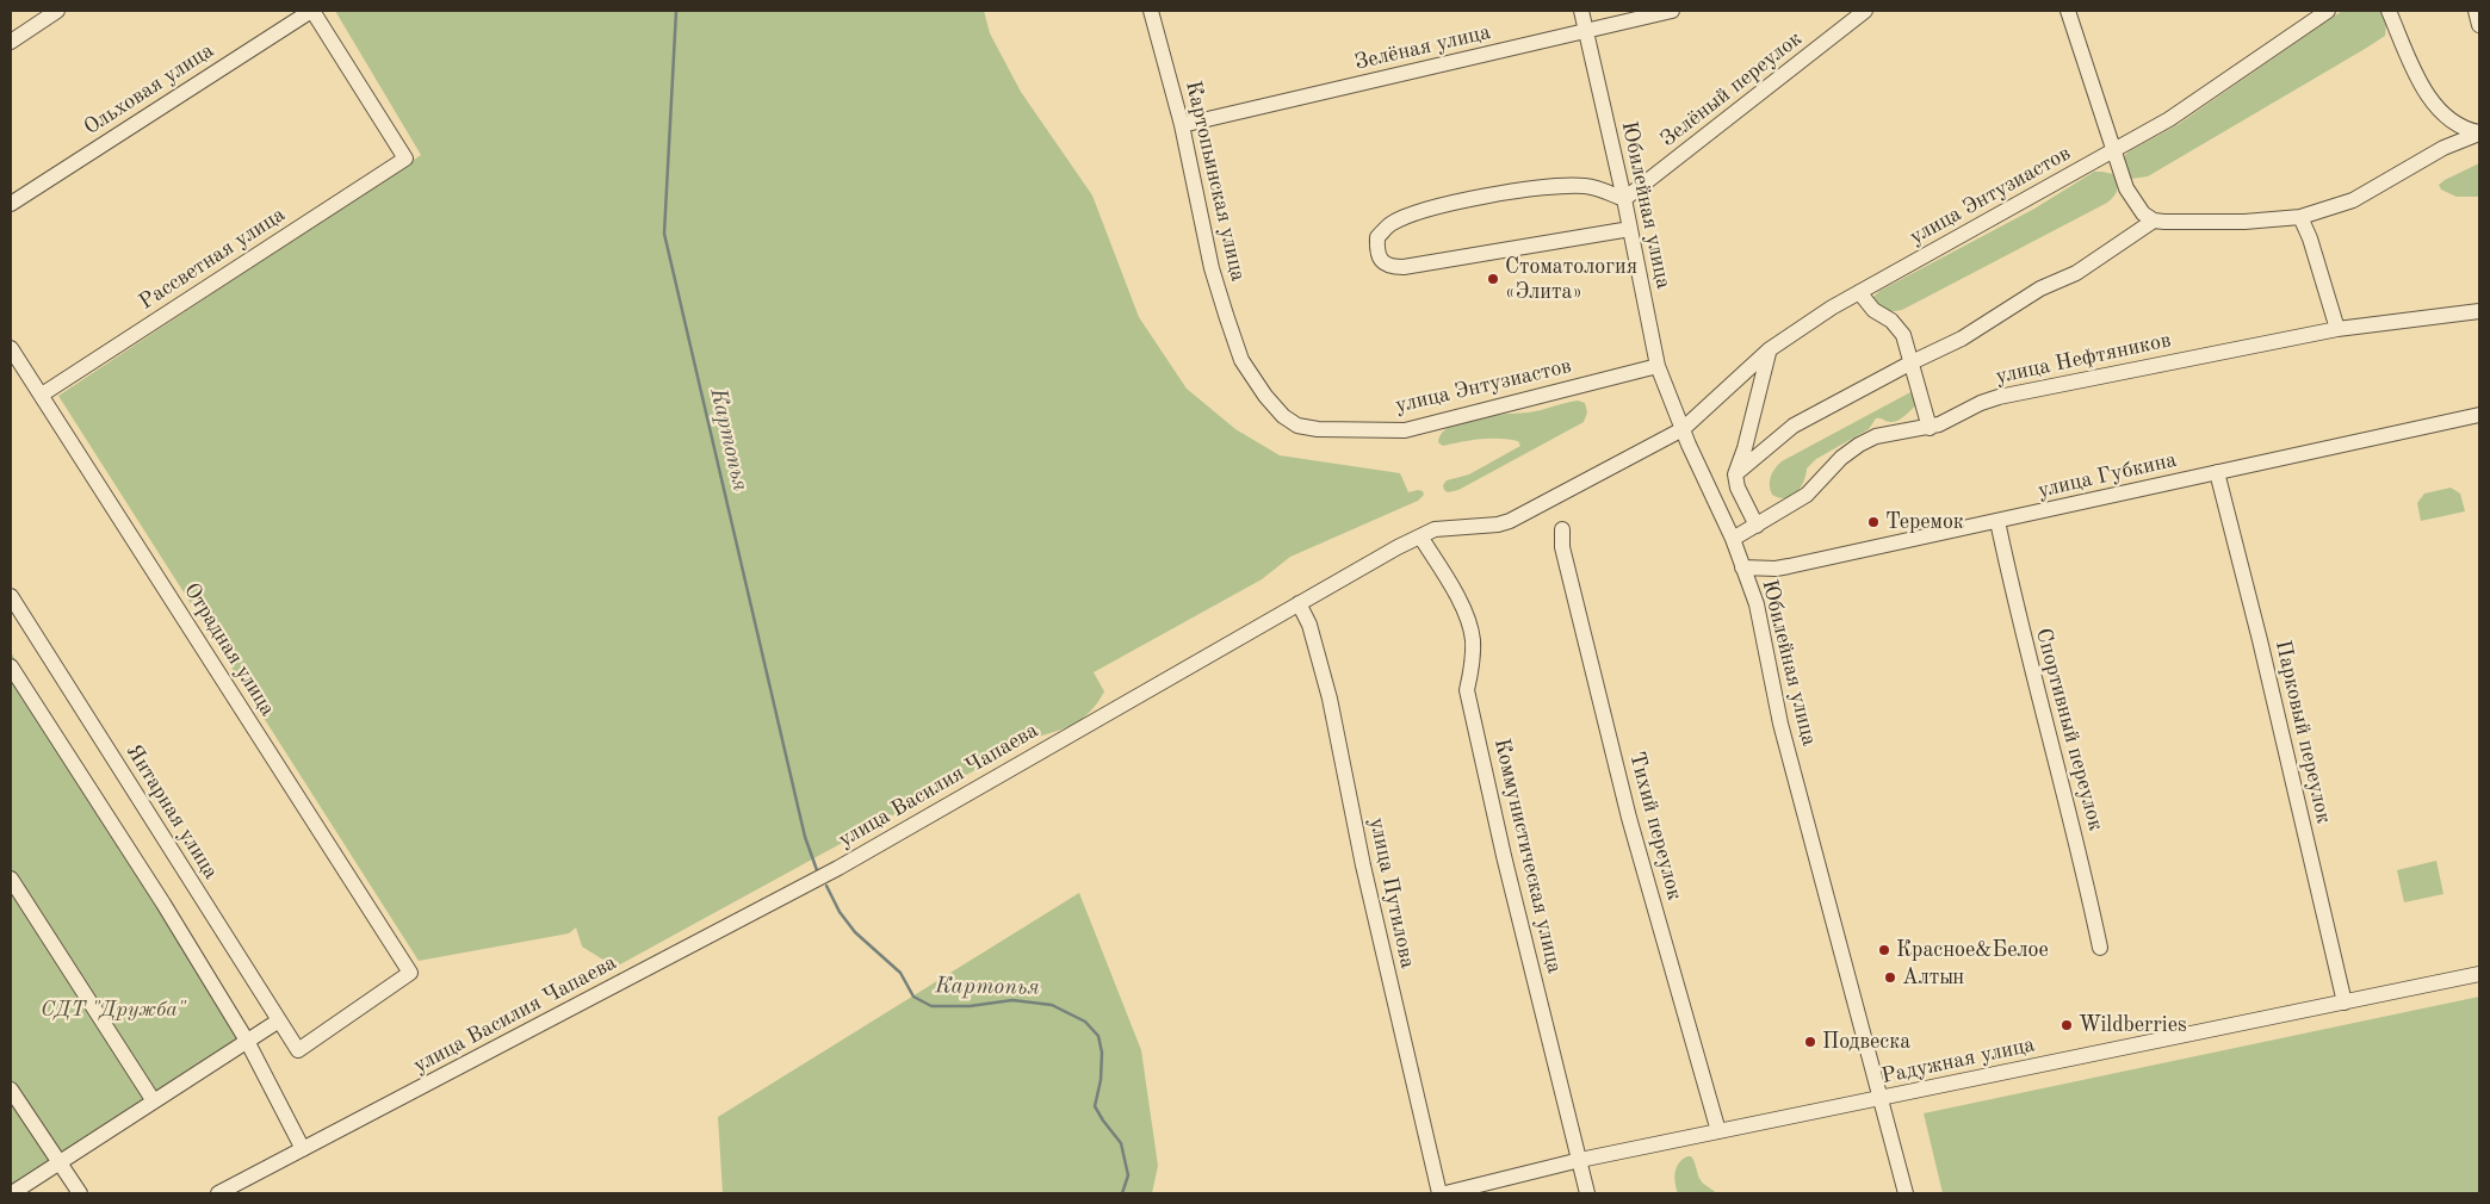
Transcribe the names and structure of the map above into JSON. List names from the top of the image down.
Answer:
{
  "streets": {
    "street": [
      "Зелёная улица",
      "Ольховая улица",
      "Зелёный переулок",
      "Картопьинская улица",
      "улица Энтузиастов",
      "Юбилейная улица",
      "Рассветная улица",
      "улица Нефтяников",
      "улица Губкина",
      "Отрадная улица",
      "Спортивный переулок",
      "Парковый переулок",
      "улица Василия Чапаева",
      "Янтарная улица",
      "Тихий переулок",
      "Коммунистическая улица",
      "улица Путилова",
      "Радужная улица"
    ]
  },
  "crossings": [
    ["Зелёная улица", "Картопьинская улица"],
    ["Зелёная улица", "Юбилейная улица"],
    ["Ольховая улица", "Рассветная улица"],
    ["Зелёный переулок", "Юбилейная улица"],
    ["Картопьинская улица", "улица Энтузиастов"],
    ["улица Энтузиастов", "Юбилейная улица"],
    ["улица Энтузиастов", "улица Василия Чапаева"],
    ["Юбилейная улица", "улица Нефтяников"],
    ["Юбилейная улица", "улица Губкина"],
    ["Юбилейная улица", "улица Василия Чапаева"],
    ["Юбилейная улица", "Радужная улица"],
    ["Рассветная улица", "Отрадная улица"],
    ["улица Губкина", "Спортивный переулок"],
    ["улица Губкина", "Парковый переулок"],
    ["Отрадная улица", "Янтарная улица"],
    ["Парковый переулок", "Радужная улица"],
    ["улица Василия Чапаева", "Коммунистическая улица"],
    ["улица Василия Чапаева", "улица Путилова"],
    ["Тихий переулок", "Радужная улица"],
    ["Коммунистическая улица", "Радужная улица"]
  ],
  "water": ["Картопья"],
  "parks": ["СДТ \"Дружба\""],
  "places": [
    "Стоматология «Элита»",
    "Теремок",
    "Красное&Белое",
    "Алтын",
    "Wildberries",
    "Подвеска"
  ]
}
